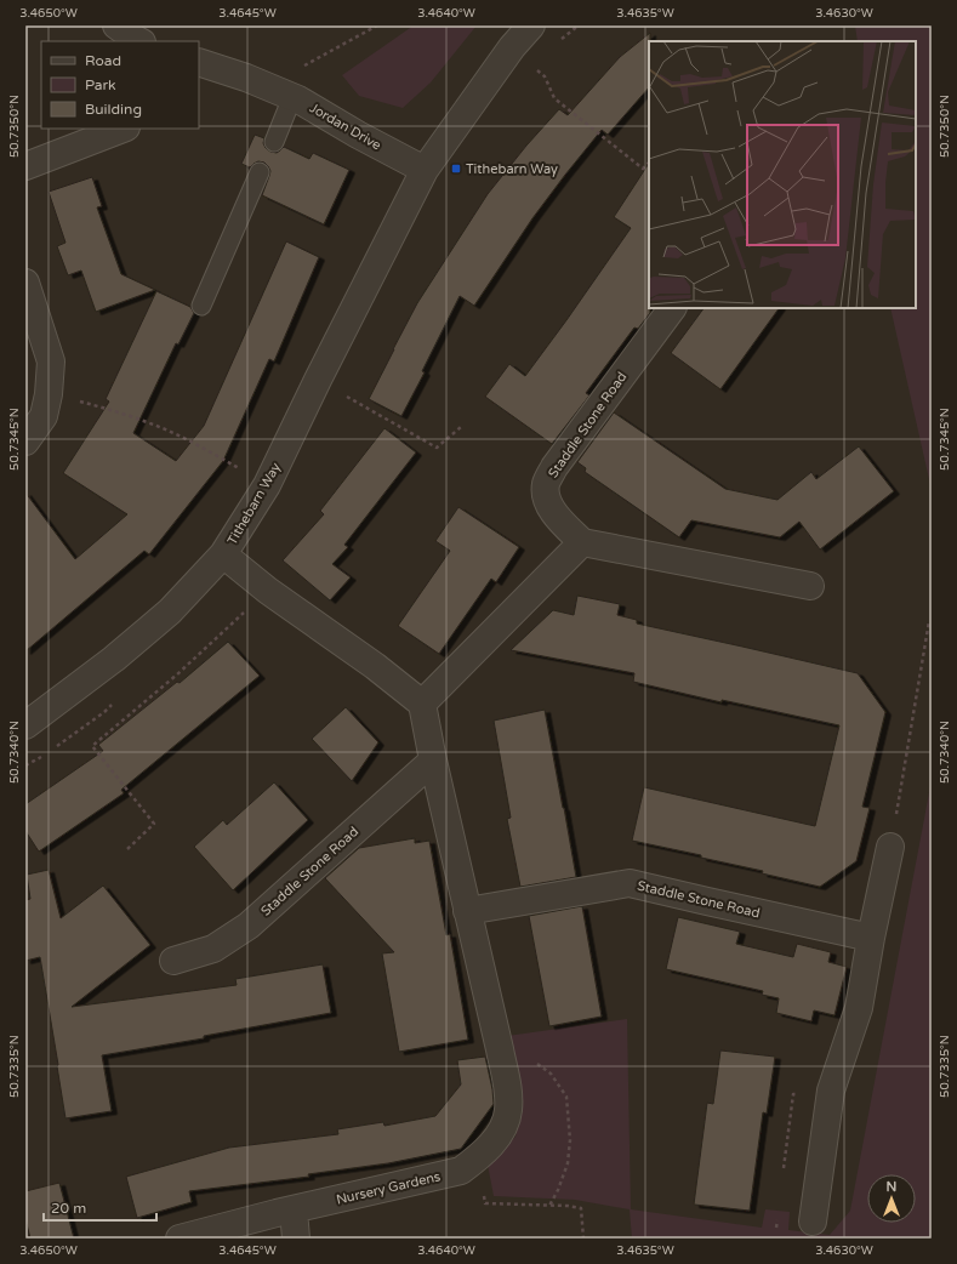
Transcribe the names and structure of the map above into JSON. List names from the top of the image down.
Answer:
{
  "streets": {
    "street": [
      "Jordan Drive",
      "Staddle Stone Road",
      "Tithebarn Way",
      "Nursery Gardens"
    ]
  },
  "crossings": [
    ["Jordan Drive", "Tithebarn Way"]
  ],
  "places": {
    "transit": ["Tithebarn Way"]
  },
  "legend": ["Road", "Park", "Building"],
  "scale_bar": "20 m",
  "north": "top",
  "coordinates": [
    "3.4650°W",
    "3.4645°W",
    "3.4640°W",
    "3.4635°W",
    "3.4630°W",
    "50.7350°N",
    "50.7345°N",
    "50.7340°N",
    "50.7335°N"
  ]
}
